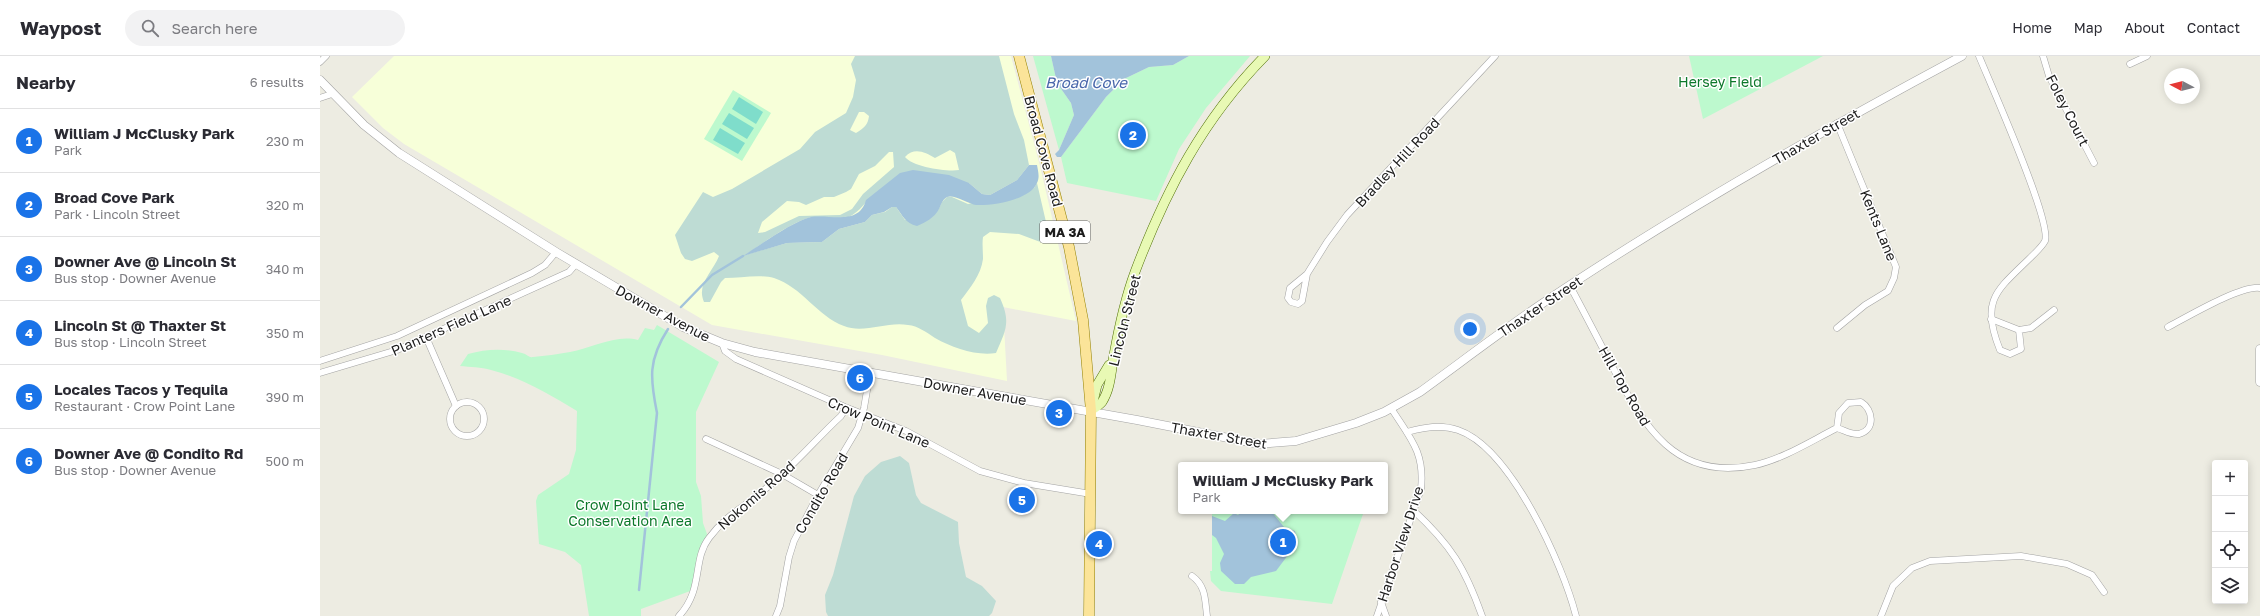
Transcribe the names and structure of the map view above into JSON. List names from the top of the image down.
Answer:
{
  "streets": {
    "main road": ["Broad Cove Road", "MA 3A", "Lincoln Street"],
    "street": [
      "Foley Court",
      "Thaxter Street",
      "Bradley Hill Road",
      "Kents Lane",
      "Downer Avenue",
      "Planters Field Lane",
      "Hill Top Road",
      "Crow Point Lane",
      "Condito Road",
      "Nokomis Road",
      "Harbor View Drive"
    ]
  },
  "crossings": [
    ["Thaxter Street", "Broad Cove Road"],
    ["Thaxter Street", "Kents Lane"],
    ["Thaxter Street", "MA 3A"],
    ["Thaxter Street", "Downer Avenue"],
    ["Thaxter Street", "Lincoln Street"],
    ["Thaxter Street", "Hill Top Road"],
    ["Thaxter Street", "Harbor View Drive"],
    ["Broad Cove Road", "MA 3A"],
    ["Broad Cove Road", "Downer Avenue"],
    ["Broad Cove Road", "Lincoln Street"],
    ["MA 3A", "Downer Avenue"],
    ["MA 3A", "Lincoln Street"],
    ["MA 3A", "Crow Point Lane"],
    ["Downer Avenue", "Lincoln Street"],
    ["Downer Avenue", "Planters Field Lane"],
    ["Downer Avenue", "Crow Point Lane"],
    ["Downer Avenue", "Condito Road"],
    ["Crow Point Lane", "Condito Road"],
    ["Crow Point Lane", "Nokomis Road"]
  ],
  "water": ["Broad Cove"],
  "parks": ["Hersey Field", "Crow Point Lane Conservation Area"],
  "north": "left",
  "page": {
    "header": "Waypost",
    "search": "Search here",
    "nav": [
      "Home",
      "Map",
      "About",
      "Contact"
    ],
    "heading": ["Nearby", "6 results"],
    "list": [
      {
        "mark": "1",
        "name": "William J McClusky Park",
        "note": "Park",
        "value": "230 m"
      },
      {
        "mark": "2",
        "name": "Broad Cove Park",
        "note": "Park · Lincoln Street",
        "value": "320 m"
      },
      {
        "mark": "3",
        "name": "Downer Ave @ Lincoln St",
        "note": "Bus stop · Downer Avenue",
        "value": "340 m"
      },
      {
        "mark": "4",
        "name": "Lincoln St @ Thaxter St",
        "note": "Bus stop · Lincoln Street",
        "value": "350 m"
      },
      {
        "mark": "5",
        "name": "Locales Tacos y Tequila",
        "note": "Restaurant · Crow Point Lane",
        "value": "390 m"
      },
      {
        "mark": "6",
        "name": "Downer Ave @ Condito Rd",
        "note": "Bus stop · Downer Avenue",
        "value": "500 m"
      }
    ],
    "pins": [
      "2",
      "6",
      "3",
      "5",
      "1",
      "4"
    ],
    "map_buttons": ["+", "−"],
    "popup": ["William J McClusky Park", "Park"]
  }
}
